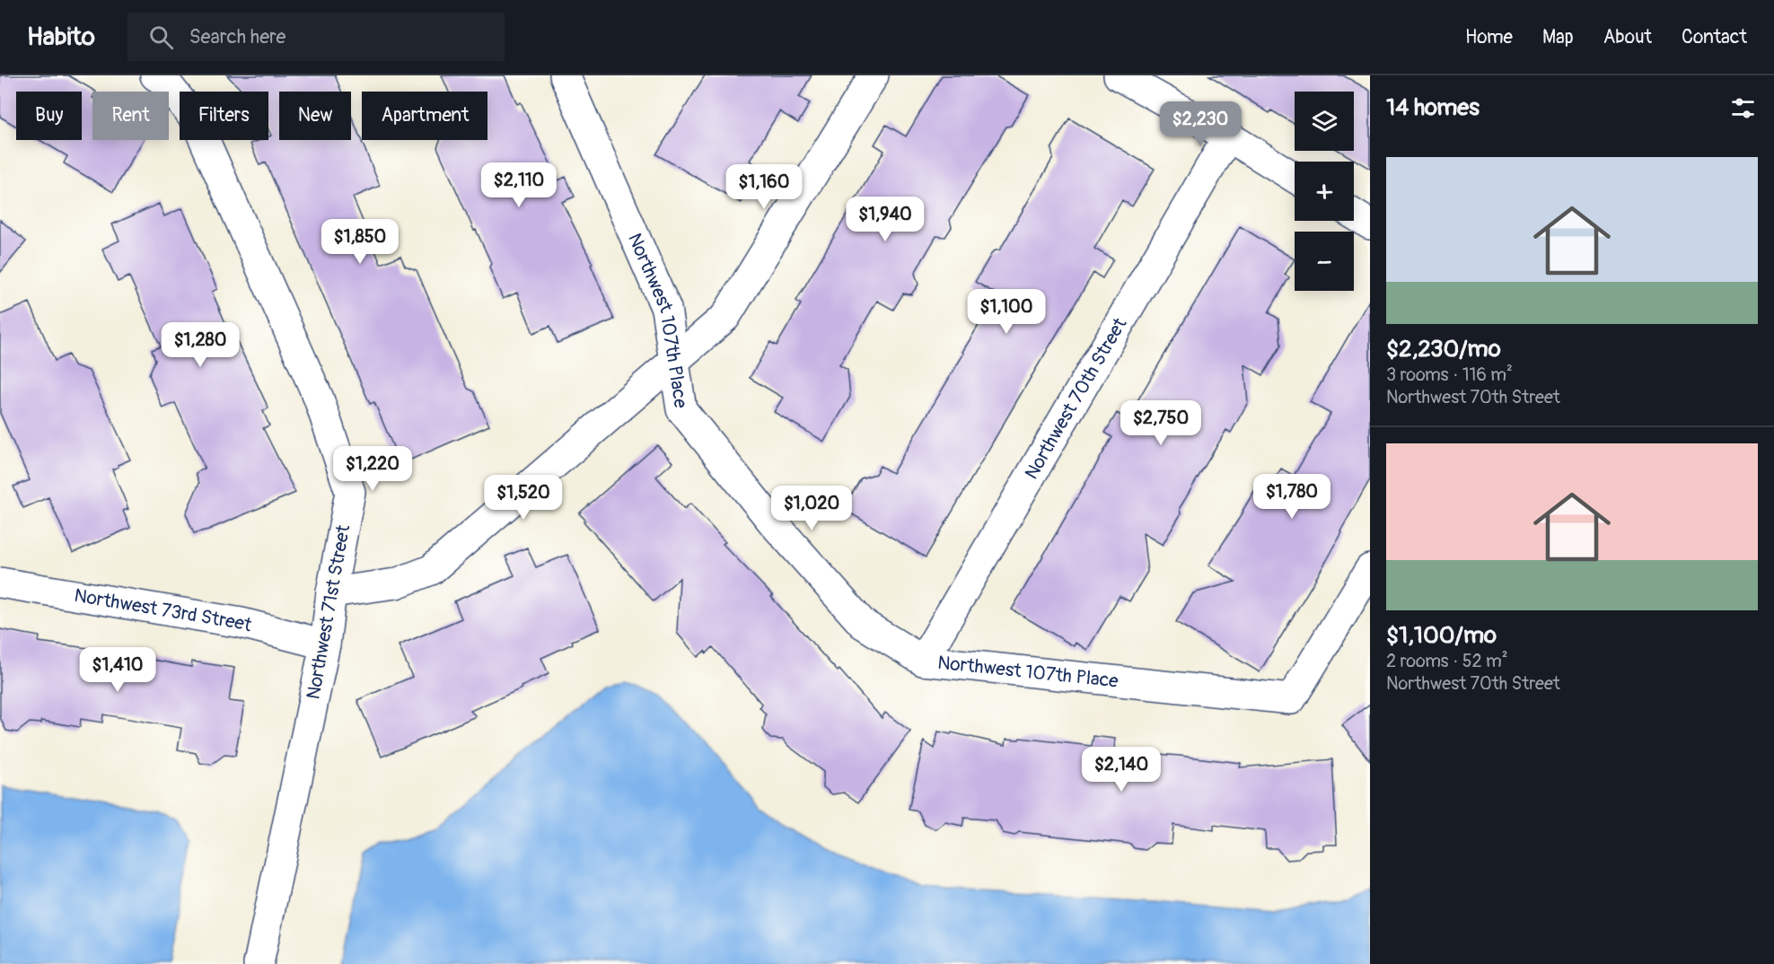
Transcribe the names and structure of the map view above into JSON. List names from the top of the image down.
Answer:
{
  "streets": {
    "street": [
      "Northwest 107th Place",
      "Northwest 70th Street",
      "Northwest 73rd Street",
      "Northwest 71st Street"
    ]
  },
  "crossings": [
    ["Northwest 107th Place", "Northwest 70th Street"],
    ["Northwest 73rd Street", "Northwest 71st Street"]
  ],
  "page": {
    "header": "Habito",
    "search": "Search here",
    "nav": [
      "Home",
      "Map",
      "About",
      "Contact"
    ],
    "heading": "14 homes",
    "map_buttons": ["+", "−"],
    "chip": [
      "Buy",
      "Rent",
      "Filters",
      "New",
      "Apartment"
    ],
    "price": [
      "$2,230",
      "$2,110",
      "$1,160",
      "$1,940",
      "$1,850",
      "$1,100",
      "$1,280",
      "$2,750",
      "$1,220",
      "$1,780",
      "$1,520",
      "$1,020",
      "$1,410",
      "$2,140"
    ],
    "list": [
      {
        "name": "$2,230/mo",
        "note": "3 rooms · 116 m² · Northwest 70th Street"
      },
      {
        "name": "$1,100/mo",
        "note": "2 rooms · 52 m² · Northwest 70th Street"
      }
    ]
  }
}
